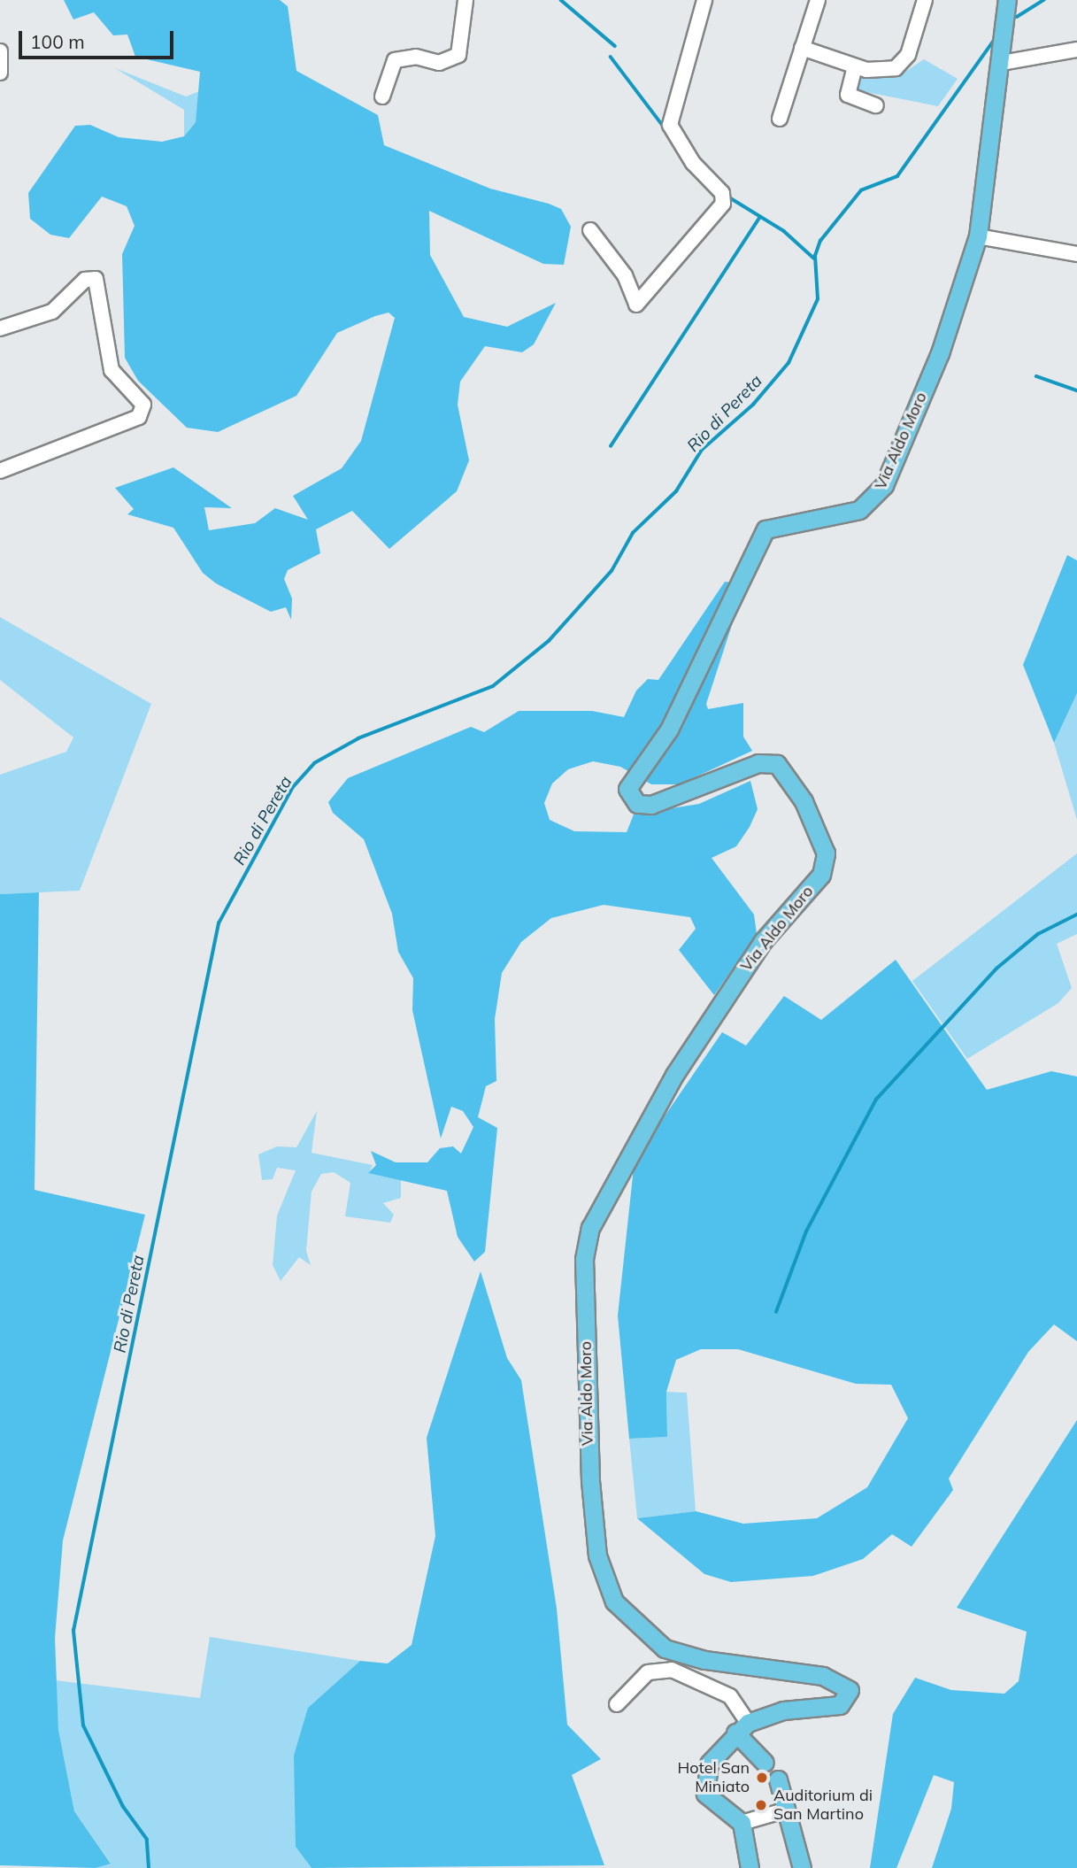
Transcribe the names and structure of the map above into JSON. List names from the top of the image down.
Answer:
{
  "streets": {
    "main road": ["Via Aldo Moro"]
  },
  "water": ["Rio di Pereta"],
  "places": ["Hotel San Miniato", "Auditorium di San Martino"],
  "scale_bar": "100 m"
}
